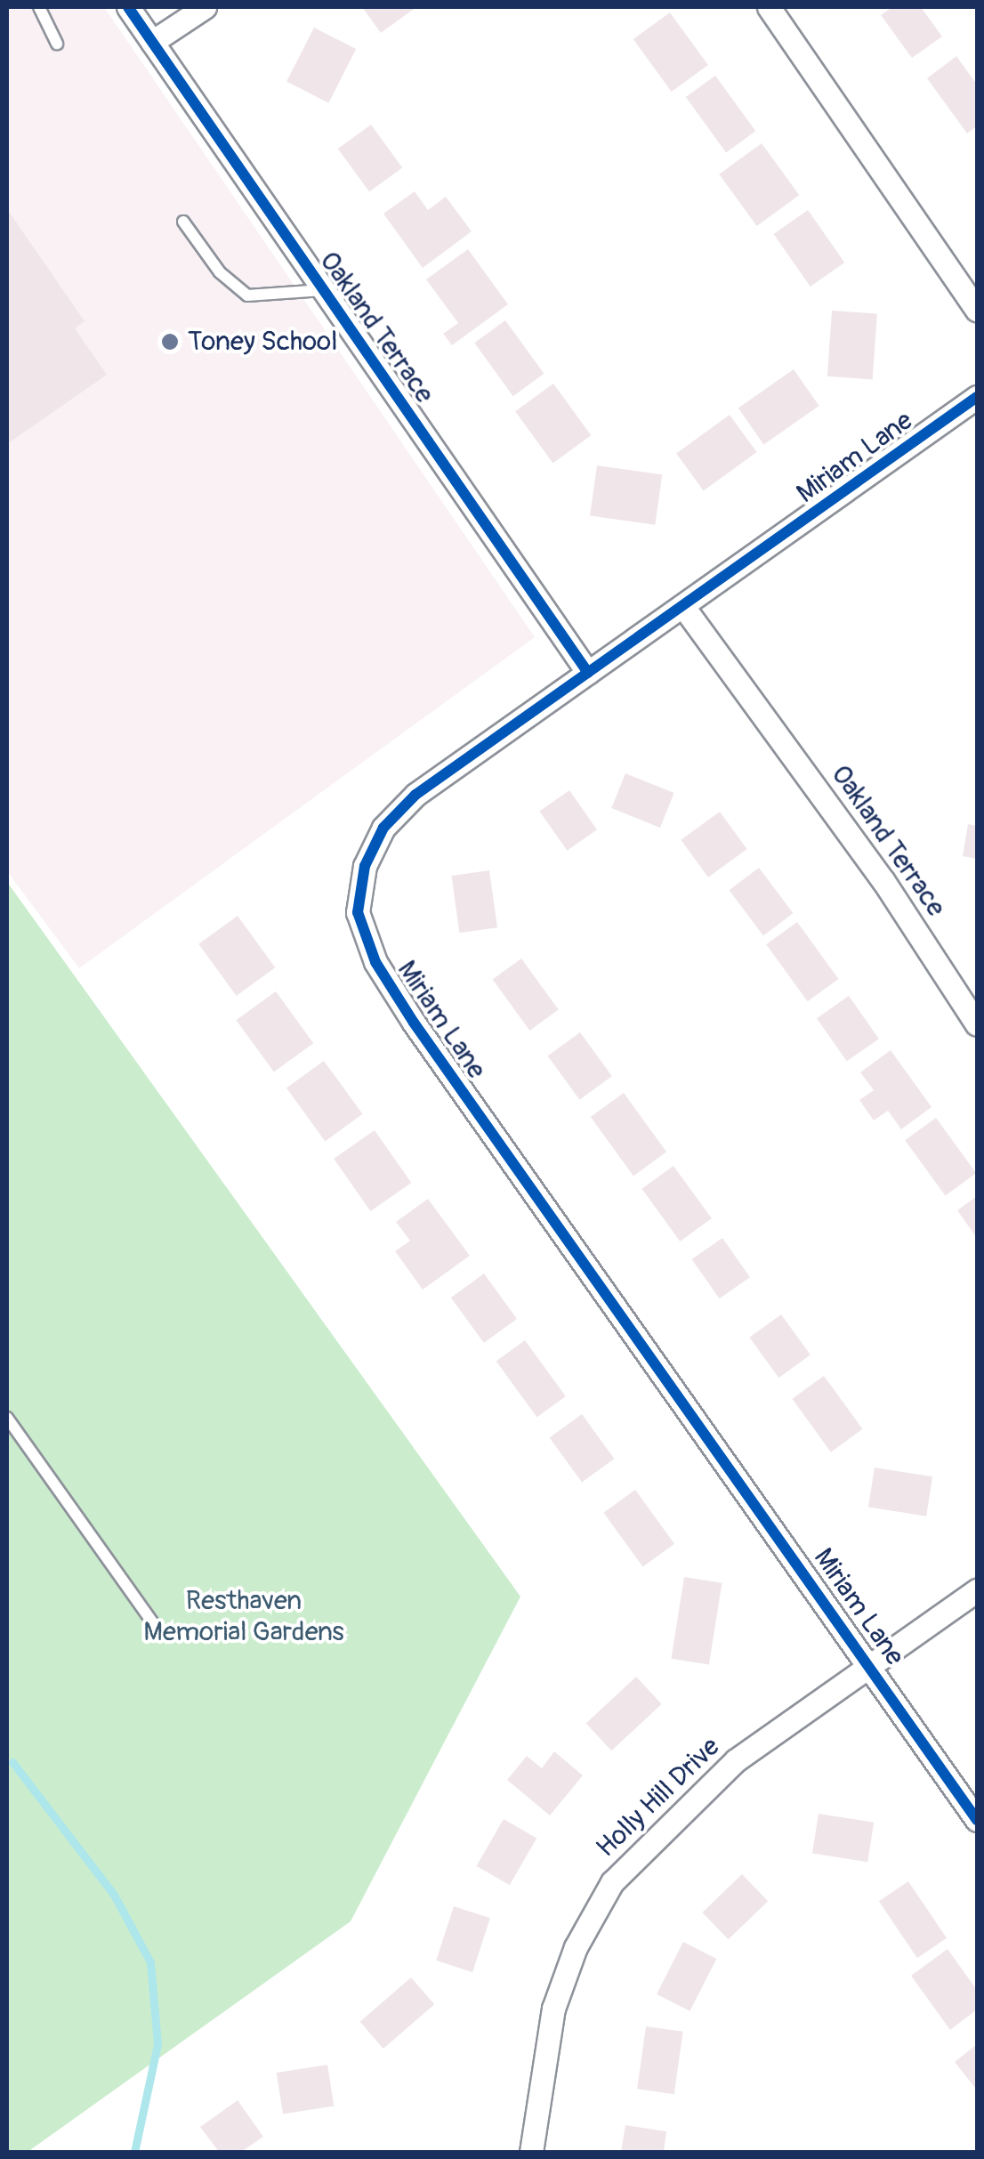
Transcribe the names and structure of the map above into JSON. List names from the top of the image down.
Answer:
{
  "streets": {
    "street": ["Oakland Terrace", "Miriam Lane", "Holly Hill Drive"]
  },
  "crossings": [
    ["Oakland Terrace", "Miriam Lane"],
    ["Miriam Lane", "Holly Hill Drive"]
  ],
  "parks": ["Resthaven Memorial Gardens"],
  "places": ["Toney School"]
}
